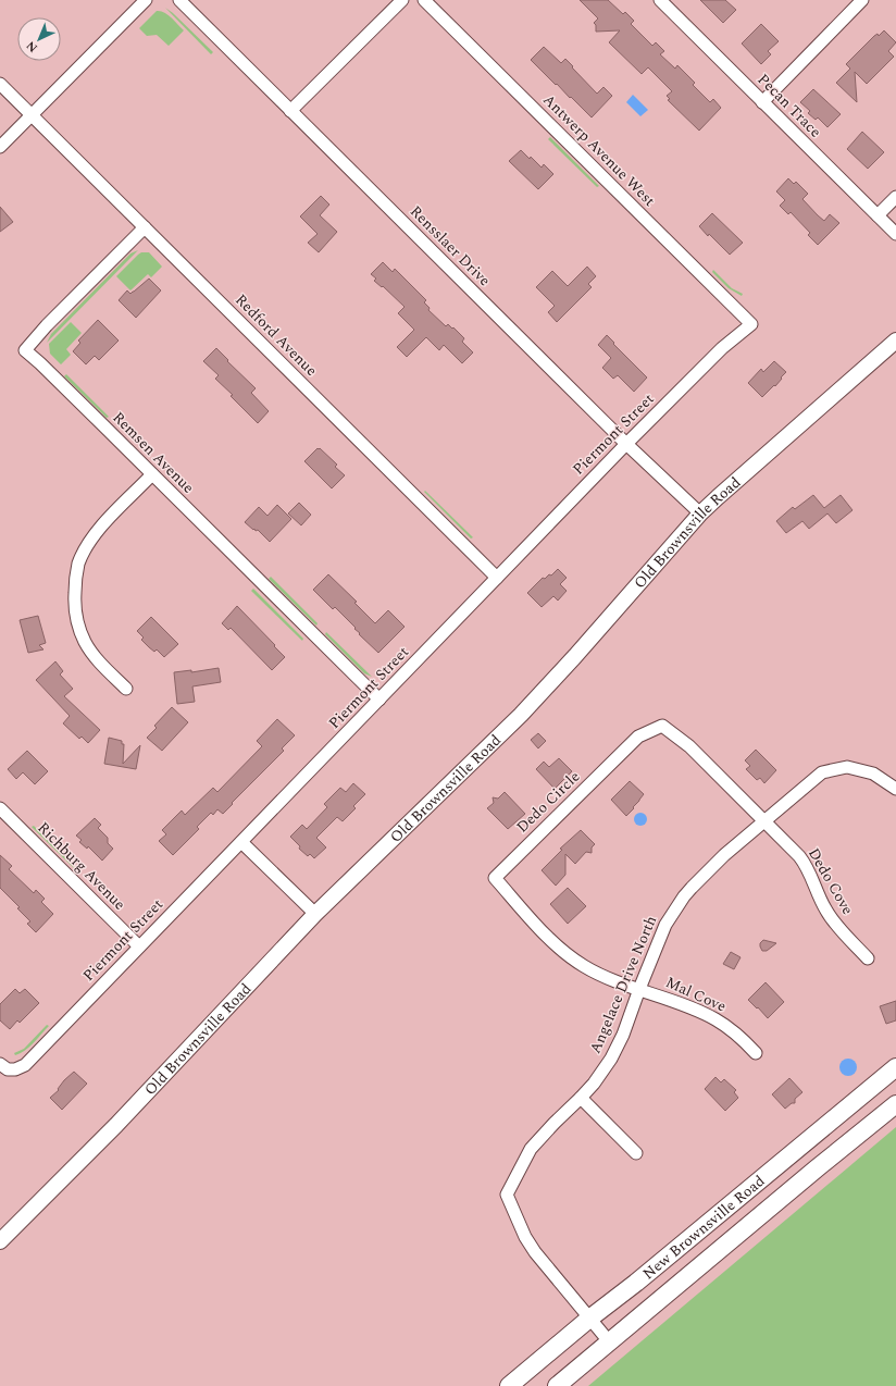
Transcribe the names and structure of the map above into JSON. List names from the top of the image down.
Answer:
{
  "streets": {
    "main road": ["New Brownsville Road"],
    "street": [
      "Pecan Trace",
      "Antwerp Avenue West",
      "Rensslaer Drive",
      "Redford Avenue",
      "Piermont Street",
      "Remsen Avenue",
      "Old Brownsville Road",
      "Dedo Circle",
      "Richburg Avenue",
      "Dedo Cove",
      "Angelace Drive North",
      "Mal Cove"
    ]
  },
  "crossings": [
    ["Antwerp Avenue West", "Piermont Street"],
    ["Rensslaer Drive", "Piermont Street"],
    ["Rensslaer Drive", "Old Brownsville Road"],
    ["Redford Avenue", "Piermont Street"],
    ["Redford Avenue", "Remsen Avenue"],
    ["Piermont Street", "Remsen Avenue"],
    ["Piermont Street", "Richburg Avenue"],
    ["Dedo Circle", "Dedo Cove"],
    ["Dedo Circle", "Angelace Drive North"],
    ["Dedo Circle", "Mal Cove"],
    ["Dedo Cove", "Angelace Drive North"],
    ["Angelace Drive North", "Mal Cove"],
    ["Angelace Drive North", "New Brownsville Road"]
  ],
  "north": "bottom left"
}
